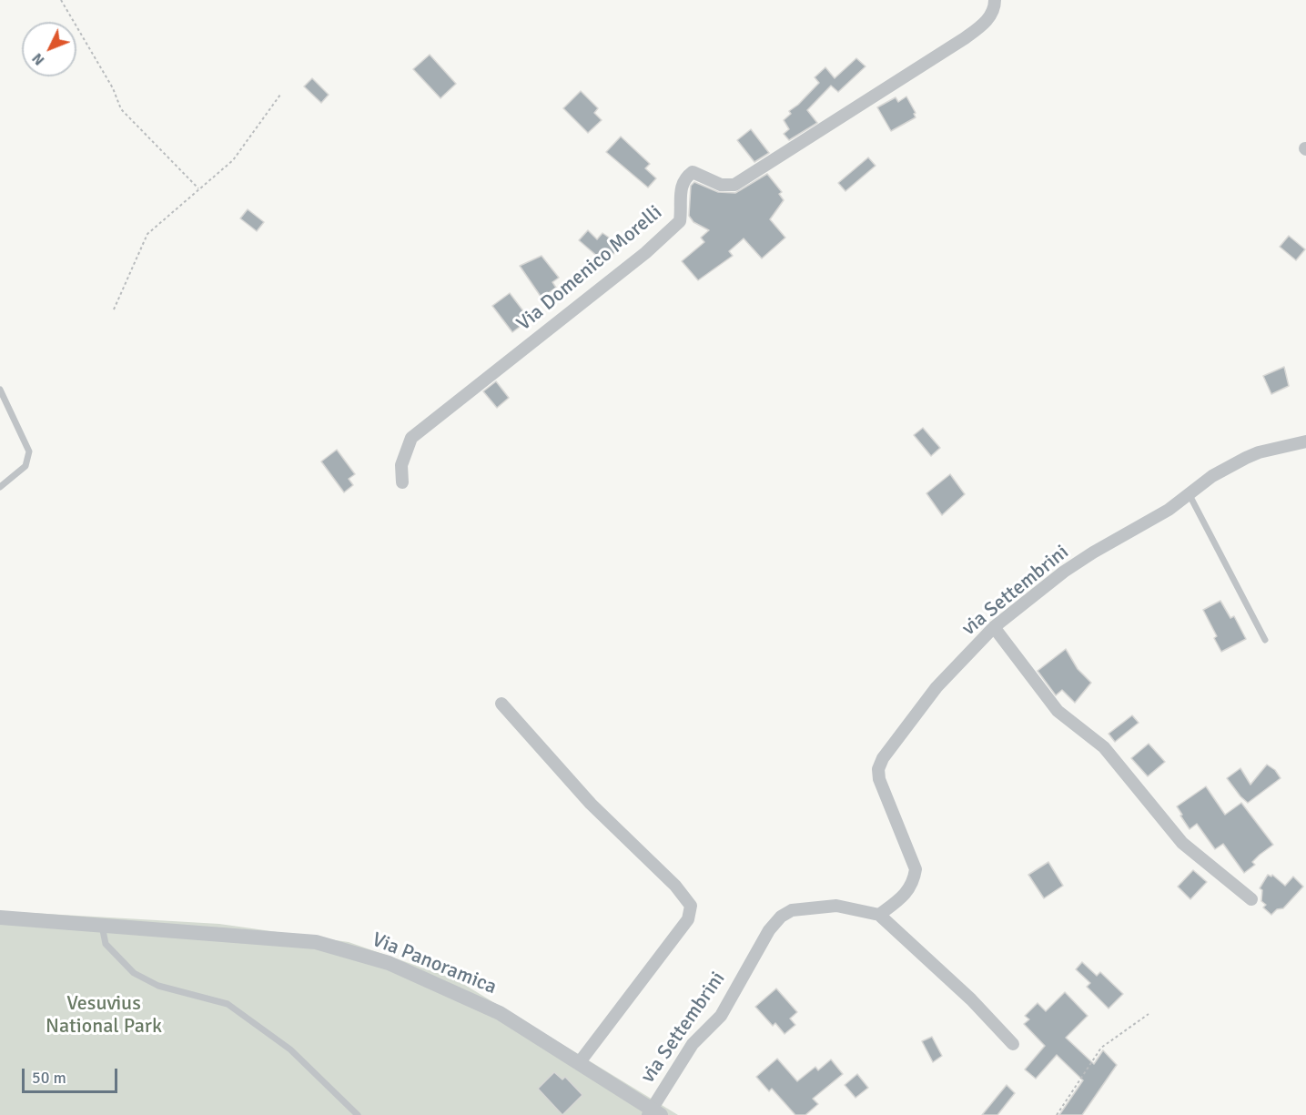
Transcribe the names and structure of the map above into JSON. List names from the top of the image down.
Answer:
{
  "streets": {
    "street": ["Via Domenico Morelli", "via Settembrini", "Via Panoramica"]
  },
  "crossings": [
    ["via Settembrini", "Via Panoramica"]
  ],
  "parks": ["Vesuvius National Park"],
  "scale_bar": "50 m",
  "north": "bottom left"
}
